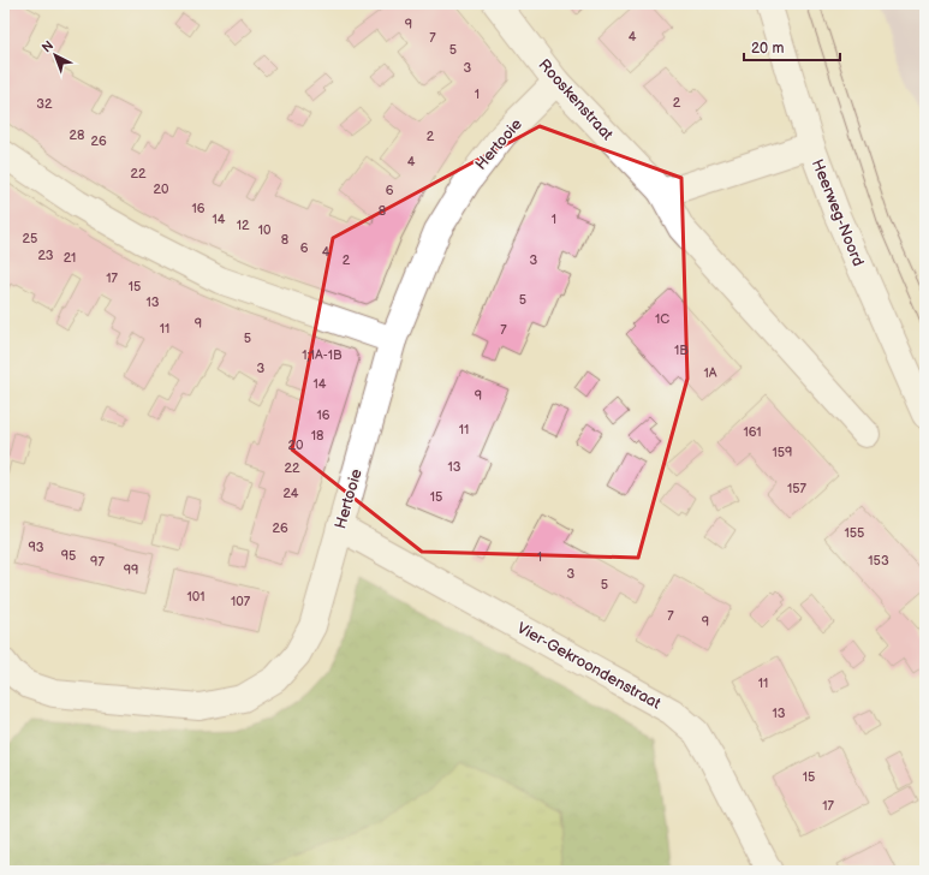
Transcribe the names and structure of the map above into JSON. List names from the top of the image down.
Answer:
{
  "streets": {
    "street": [
      "Rooskenstraat",
      "Hertooie",
      "Heerweg-Noord",
      "Vier-Gekroondenstraat"
    ]
  },
  "crossings": [
    ["Rooskenstraat", "Hertooie"],
    ["Hertooie", "Vier-Gekroondenstraat"]
  ],
  "house_numbers": [
    "9",
    "4",
    "7",
    "5",
    "3",
    "1",
    "2",
    "32",
    "28",
    "2",
    "26",
    "4",
    "22",
    "20",
    "6",
    "16",
    "8",
    "14",
    "1",
    "12",
    "10",
    "25",
    "8",
    "6",
    "4",
    "23",
    "21",
    "2",
    "3",
    "17",
    "15",
    "5",
    "13",
    "1C",
    "9",
    "11",
    "7",
    "5",
    "1B",
    "1;1A-1B",
    "3",
    "1A",
    "14",
    "9",
    "16",
    "11",
    "161",
    "18",
    "20",
    "159",
    "13",
    "22",
    "157",
    "24",
    "15",
    "26",
    "155",
    "93",
    "95",
    "1",
    "153",
    "97",
    "99",
    "3",
    "5",
    "101",
    "107",
    "7",
    "9",
    "11",
    "13",
    "15",
    "17"
  ],
  "scale_bar": "20 m",
  "north": "top left"
}
